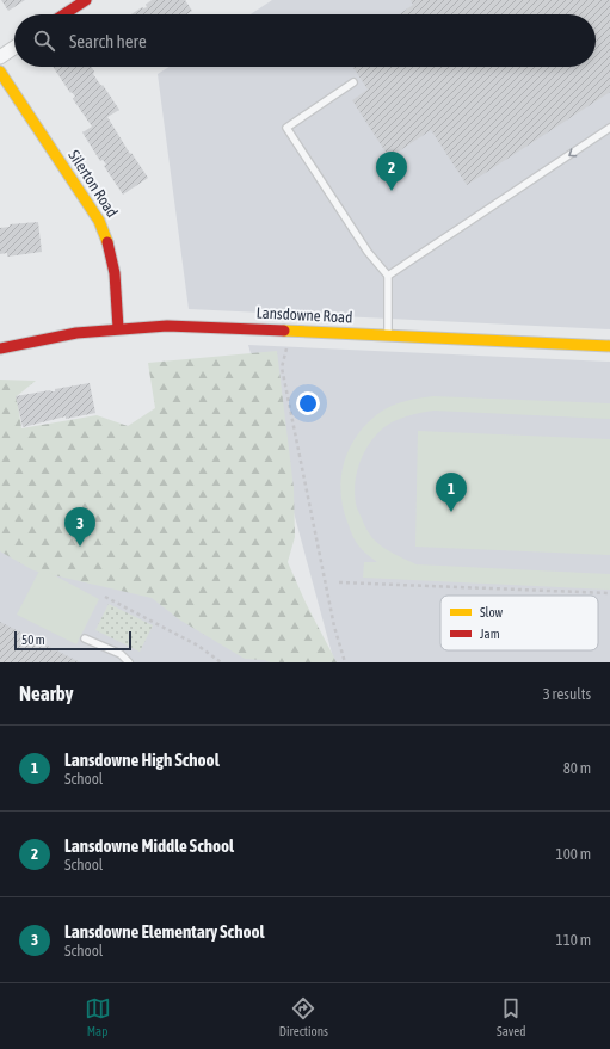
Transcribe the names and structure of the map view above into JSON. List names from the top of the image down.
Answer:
{
  "streets": {
    "street": ["Silerton Road", "Lansdowne Road"]
  },
  "crossings": [
    ["Silerton Road", "Lansdowne Road"]
  ],
  "legend": ["Slow", "Jam"],
  "scale_bar": "50 m",
  "page": {
    "search": "Search here",
    "pins": ["2", "1", "3"],
    "scale": "50 m",
    "heading": ["Nearby", "3 results"],
    "list": [
      {
        "mark": "1",
        "name": "Lansdowne High School",
        "note": "School",
        "value": "80 m"
      },
      {
        "mark": "2",
        "name": "Lansdowne Middle School",
        "note": "School",
        "value": "100 m"
      },
      {
        "mark": "3",
        "name": "Lansdowne Elementary School",
        "note": "School",
        "value": "110 m"
      }
    ],
    "nav": ["Map", "Directions", "Saved"]
  }
}
